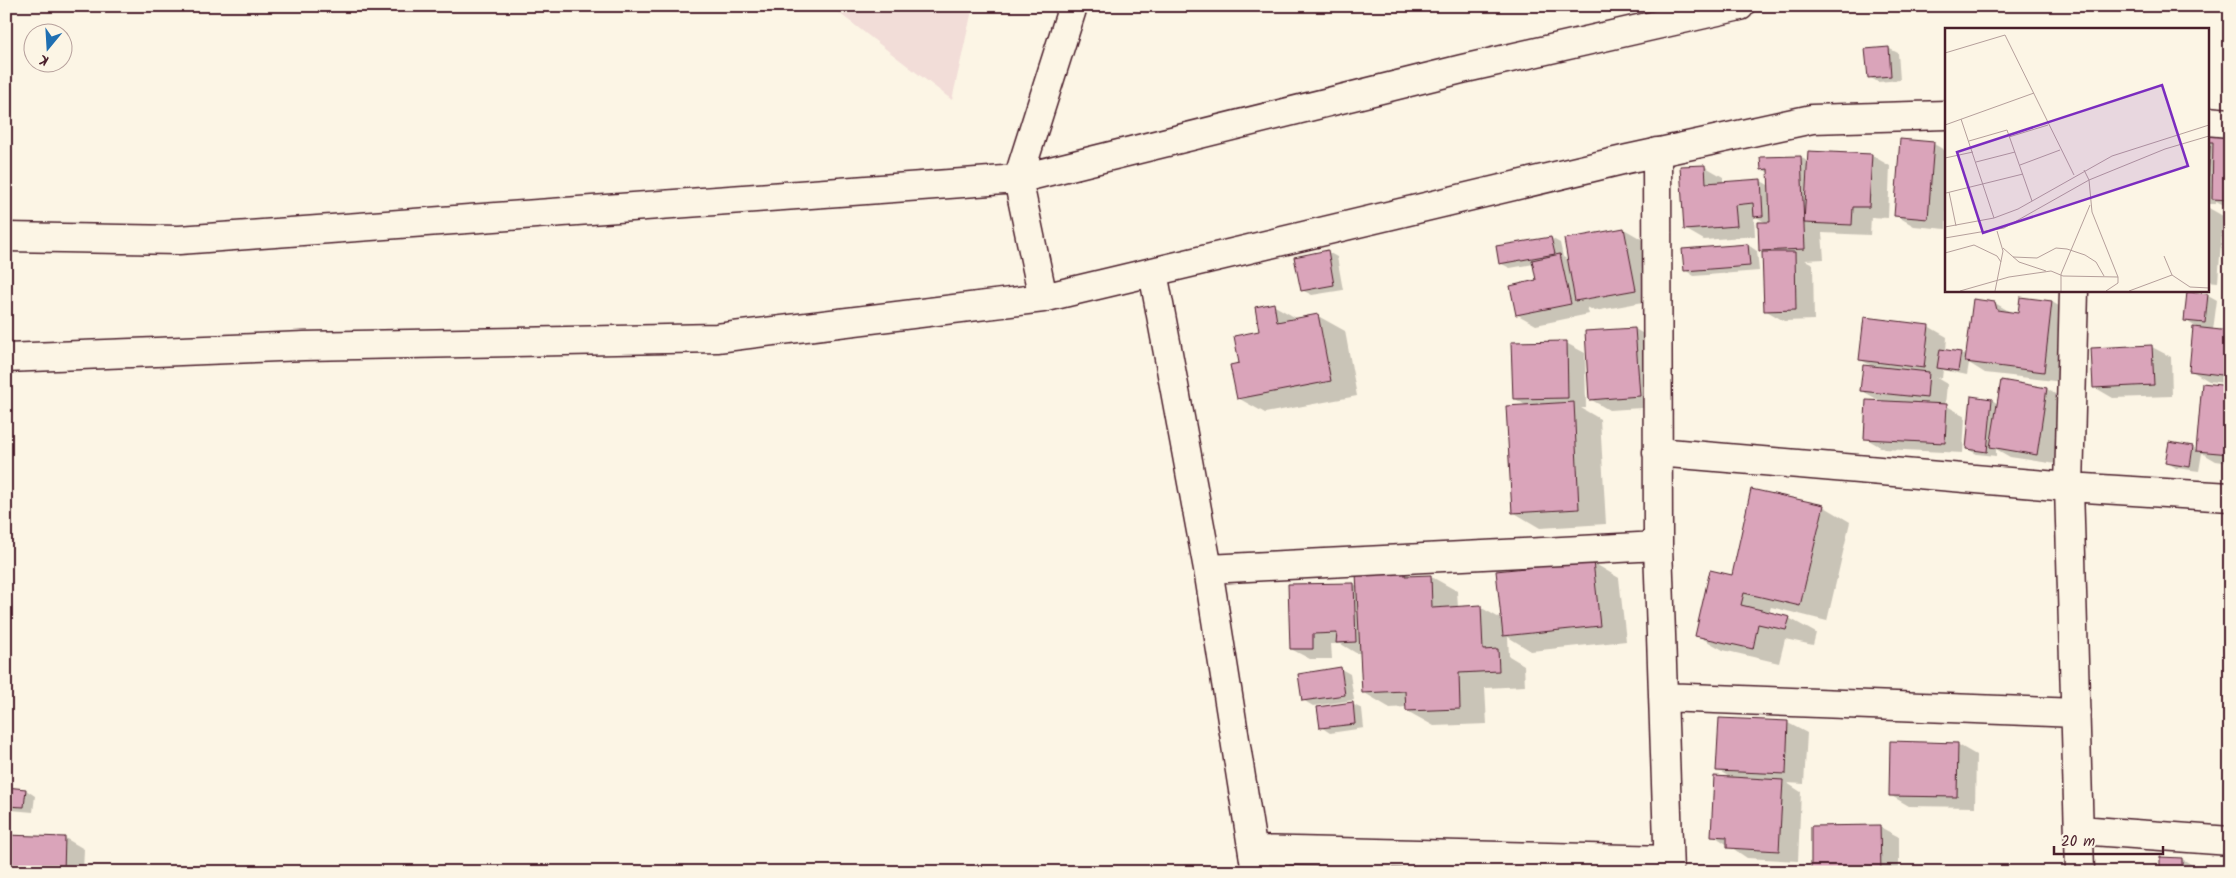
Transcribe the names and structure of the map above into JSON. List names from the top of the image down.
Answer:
{
  "scale_bar": "20 m",
  "north": "bottom"
}
